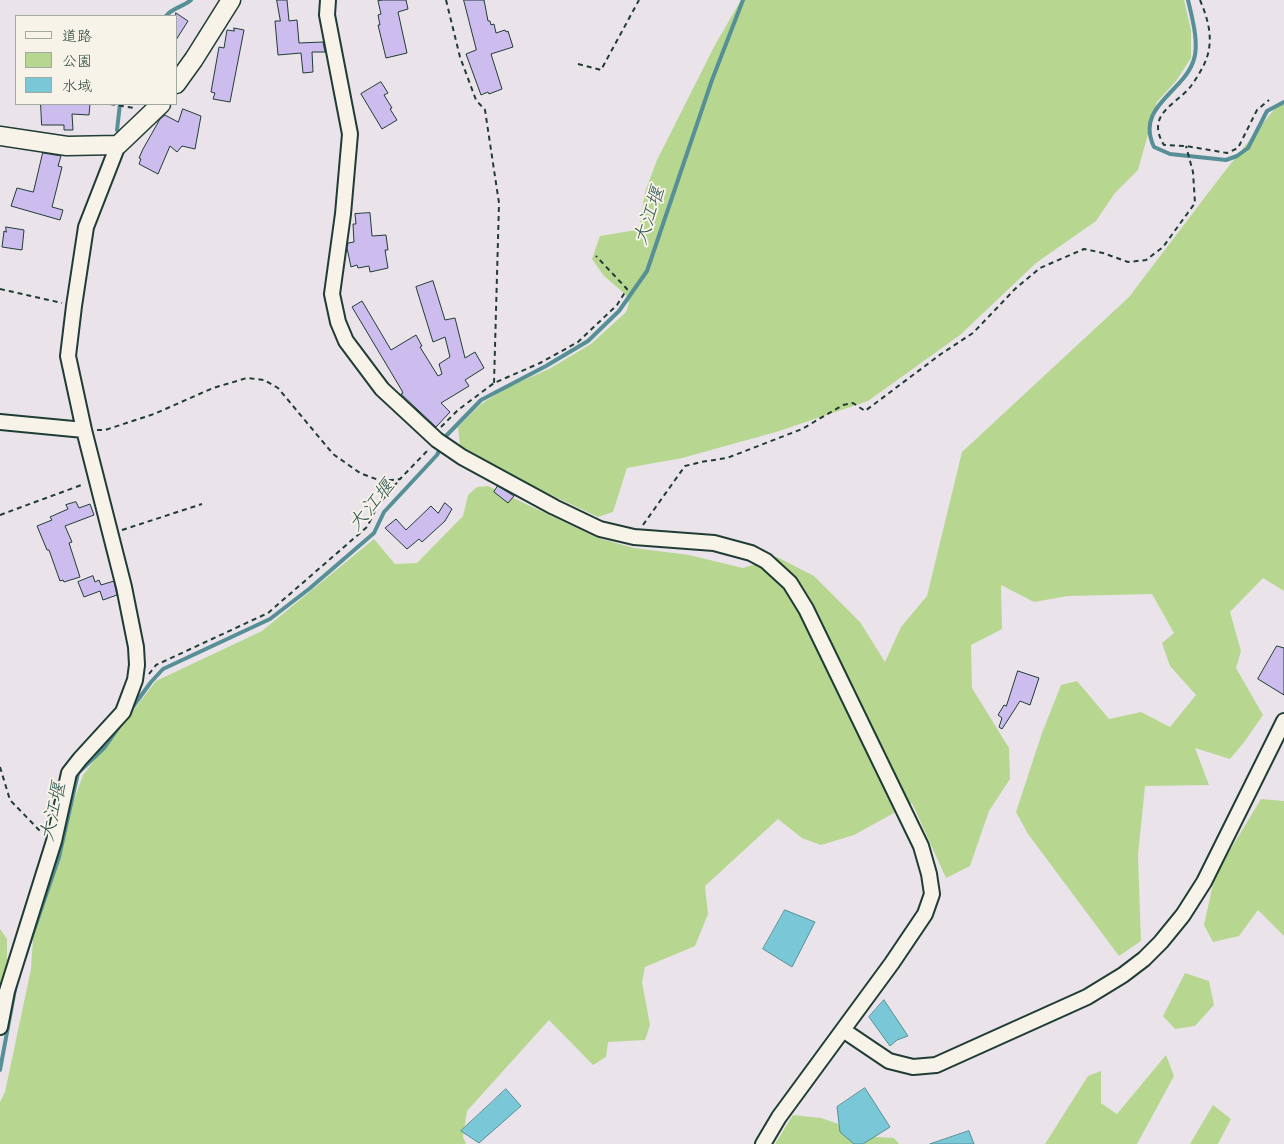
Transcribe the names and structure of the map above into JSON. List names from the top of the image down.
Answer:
{
  "water": ["大江堰"],
  "legend": ["道路", "公園", "水域"]
}
